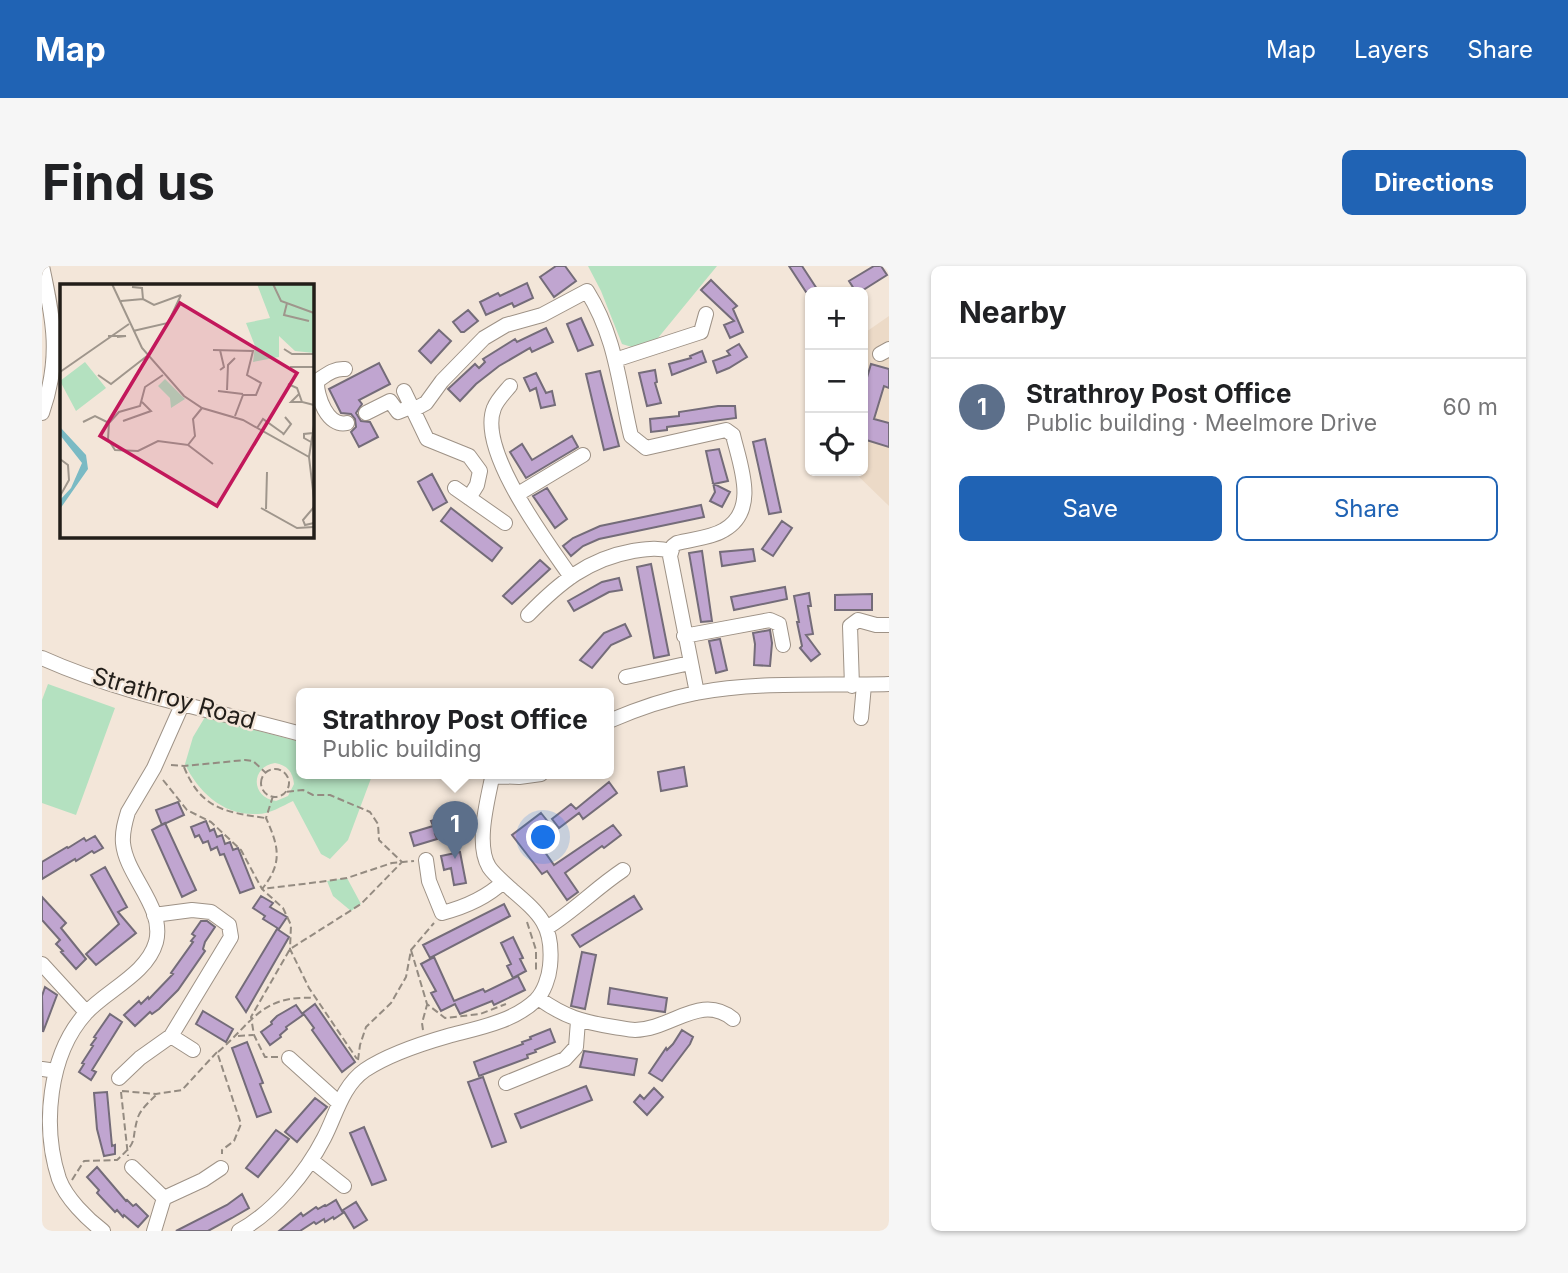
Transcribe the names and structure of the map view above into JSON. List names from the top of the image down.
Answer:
{
  "streets": {
    "street": ["Strathroy Road"]
  },
  "page": {
    "header": "Map",
    "nav": ["Map", "Layers", "Share"],
    "buttons": [
      "Directions",
      ["Save", "Share"]
    ],
    "title": "Find us",
    "heading": "Nearby",
    "map_buttons": ["+", "−"],
    "list": [
      {
        "mark": "1",
        "name": "Strathroy Post Office",
        "note": "Public building · Meelmore Drive",
        "value": "60 m"
      }
    ],
    "popup": ["Strathroy Post Office", "Public building"],
    "pins": "1"
  }
}
